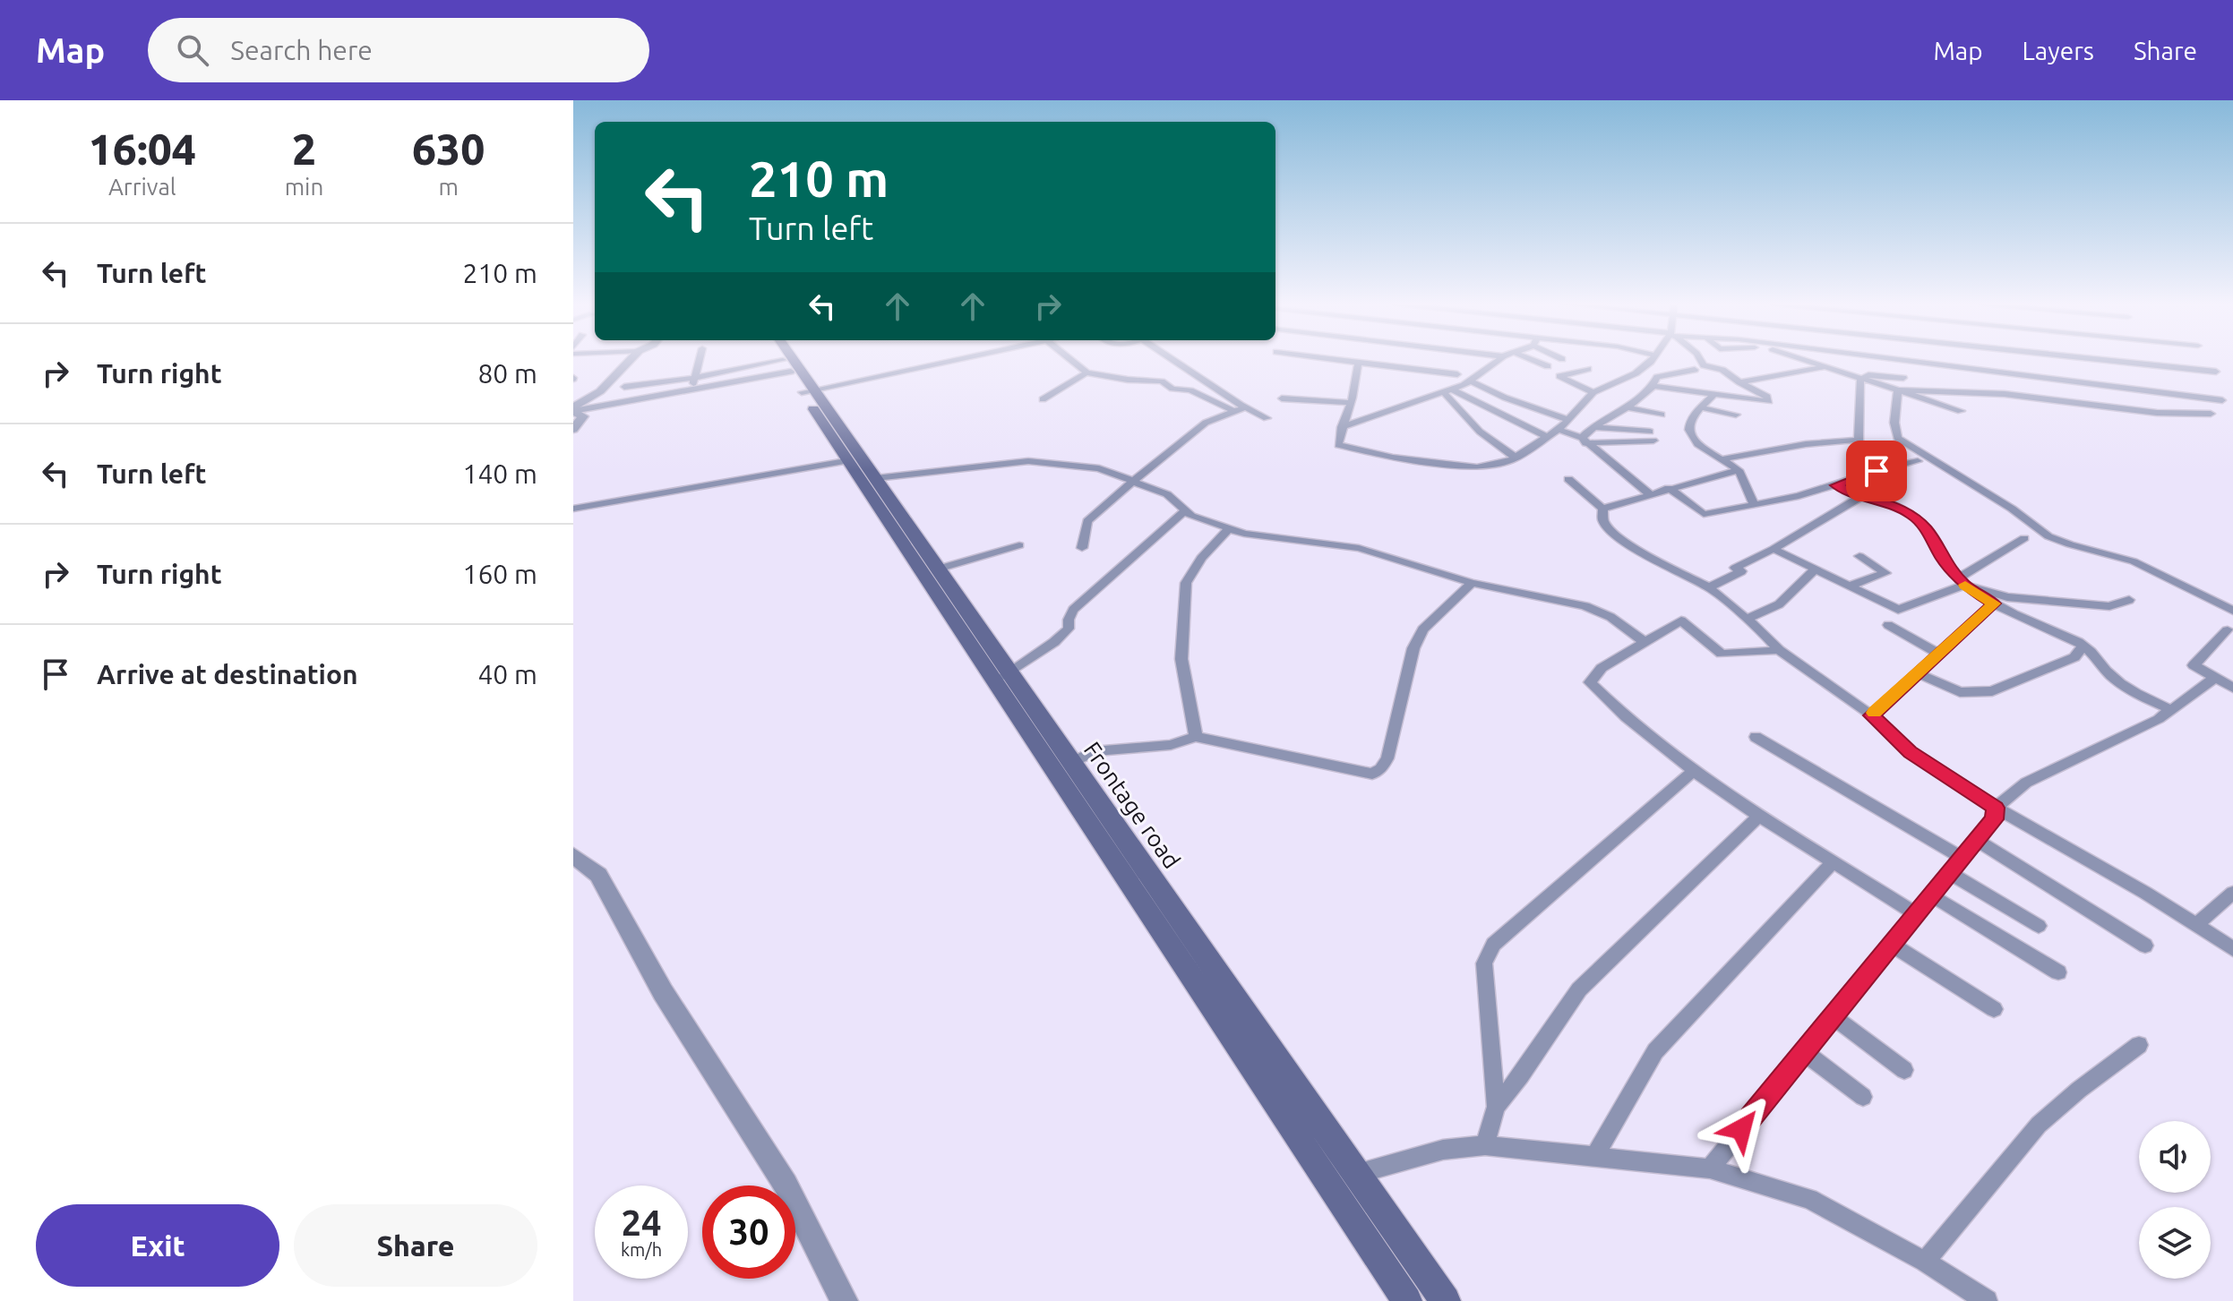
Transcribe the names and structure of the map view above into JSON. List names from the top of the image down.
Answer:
{
  "streets": {
    "main road": ["Frontage road"]
  },
  "page": {
    "header": "Map",
    "search": "Search here",
    "nav": ["Map", "Layers", "Share"],
    "eta": [
      "16:04",
      "Arrival",
      "2",
      "min",
      "630",
      "m"
    ],
    "turn": ["210 m", "Turn left"],
    "list": [
      {
        "name": "Turn left",
        "value": "210 m"
      },
      {
        "name": "Turn right",
        "value": "80 m"
      },
      {
        "name": "Turn left",
        "value": "140 m"
      },
      {
        "name": "Turn right",
        "value": "160 m"
      },
      {
        "name": "Arrive at destination",
        "value": "40 m"
      }
    ],
    "speed": "24 km/h",
    "limit": "30",
    "buttons": ["Exit", "Share"]
  }
}
